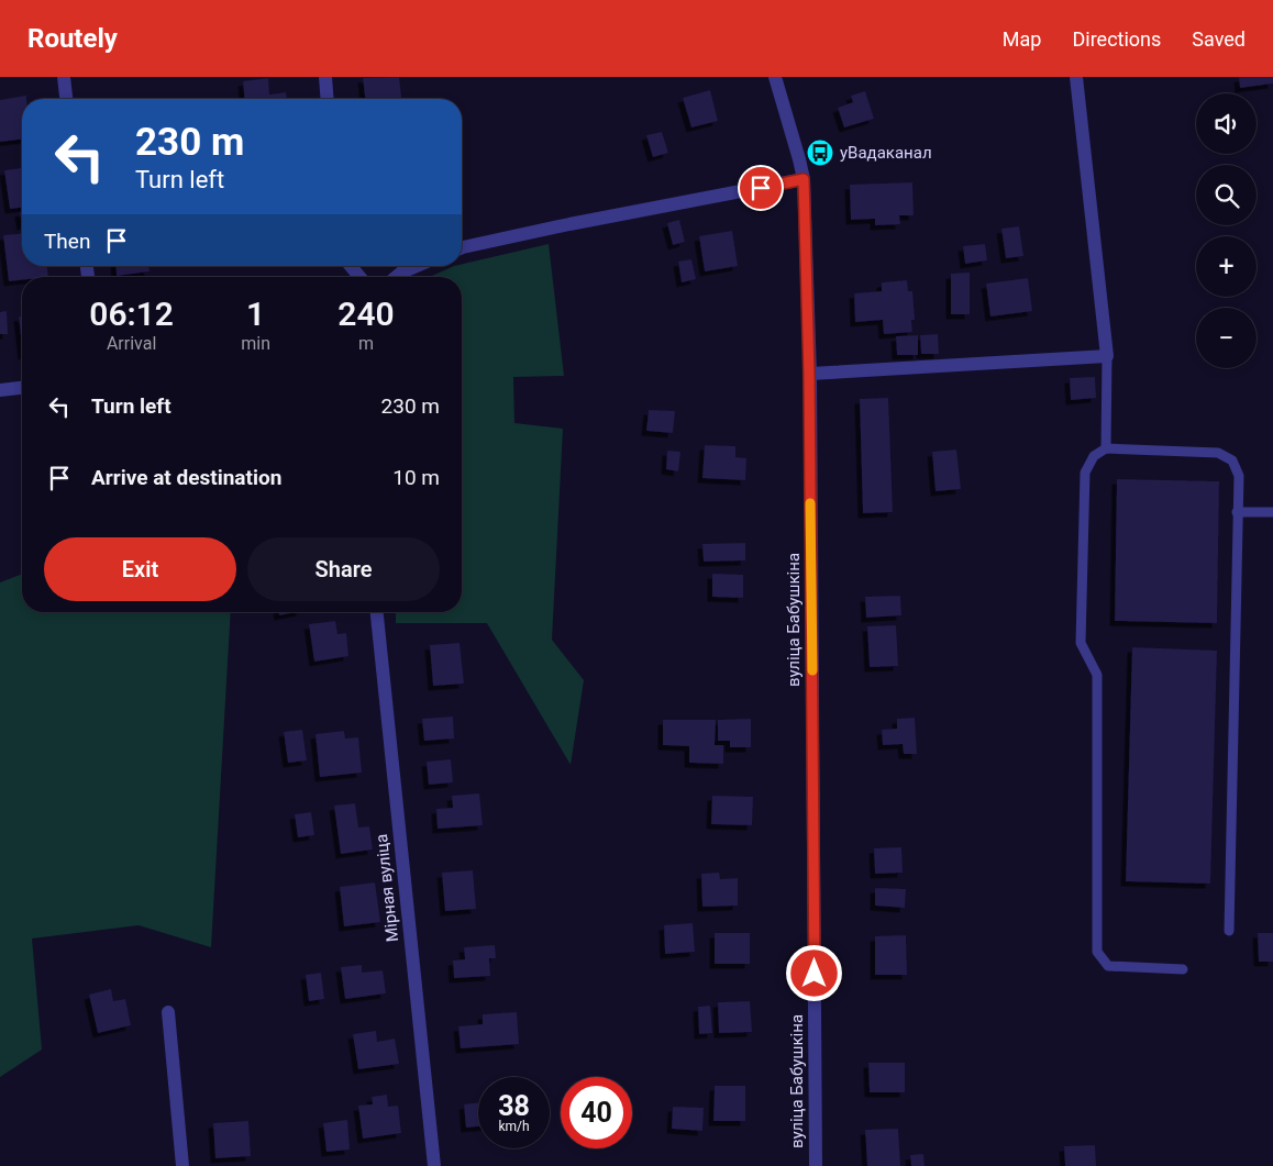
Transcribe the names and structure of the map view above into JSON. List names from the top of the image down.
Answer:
{
  "streets": {
    "street": ["вуліца Бабушкіна", "Мірная вуліца"]
  },
  "places": {
    "bus stop": ["уВадаканал"]
  },
  "page": {
    "header": "Routely",
    "nav": ["Map", "Directions", "Saved"],
    "map_buttons": ["+", "−"],
    "turn": ["230 m", "Turn left"],
    "then": "Then",
    "eta": [
      "06:12",
      "Arrival",
      "1",
      "min",
      "240",
      "m"
    ],
    "list": [
      {
        "name": "Turn left",
        "value": "230 m"
      },
      {
        "name": "Arrive at destination",
        "value": "10 m"
      }
    ],
    "buttons": ["Exit", "Share"],
    "speed": "38 km/h",
    "limit": "40"
  }
}
